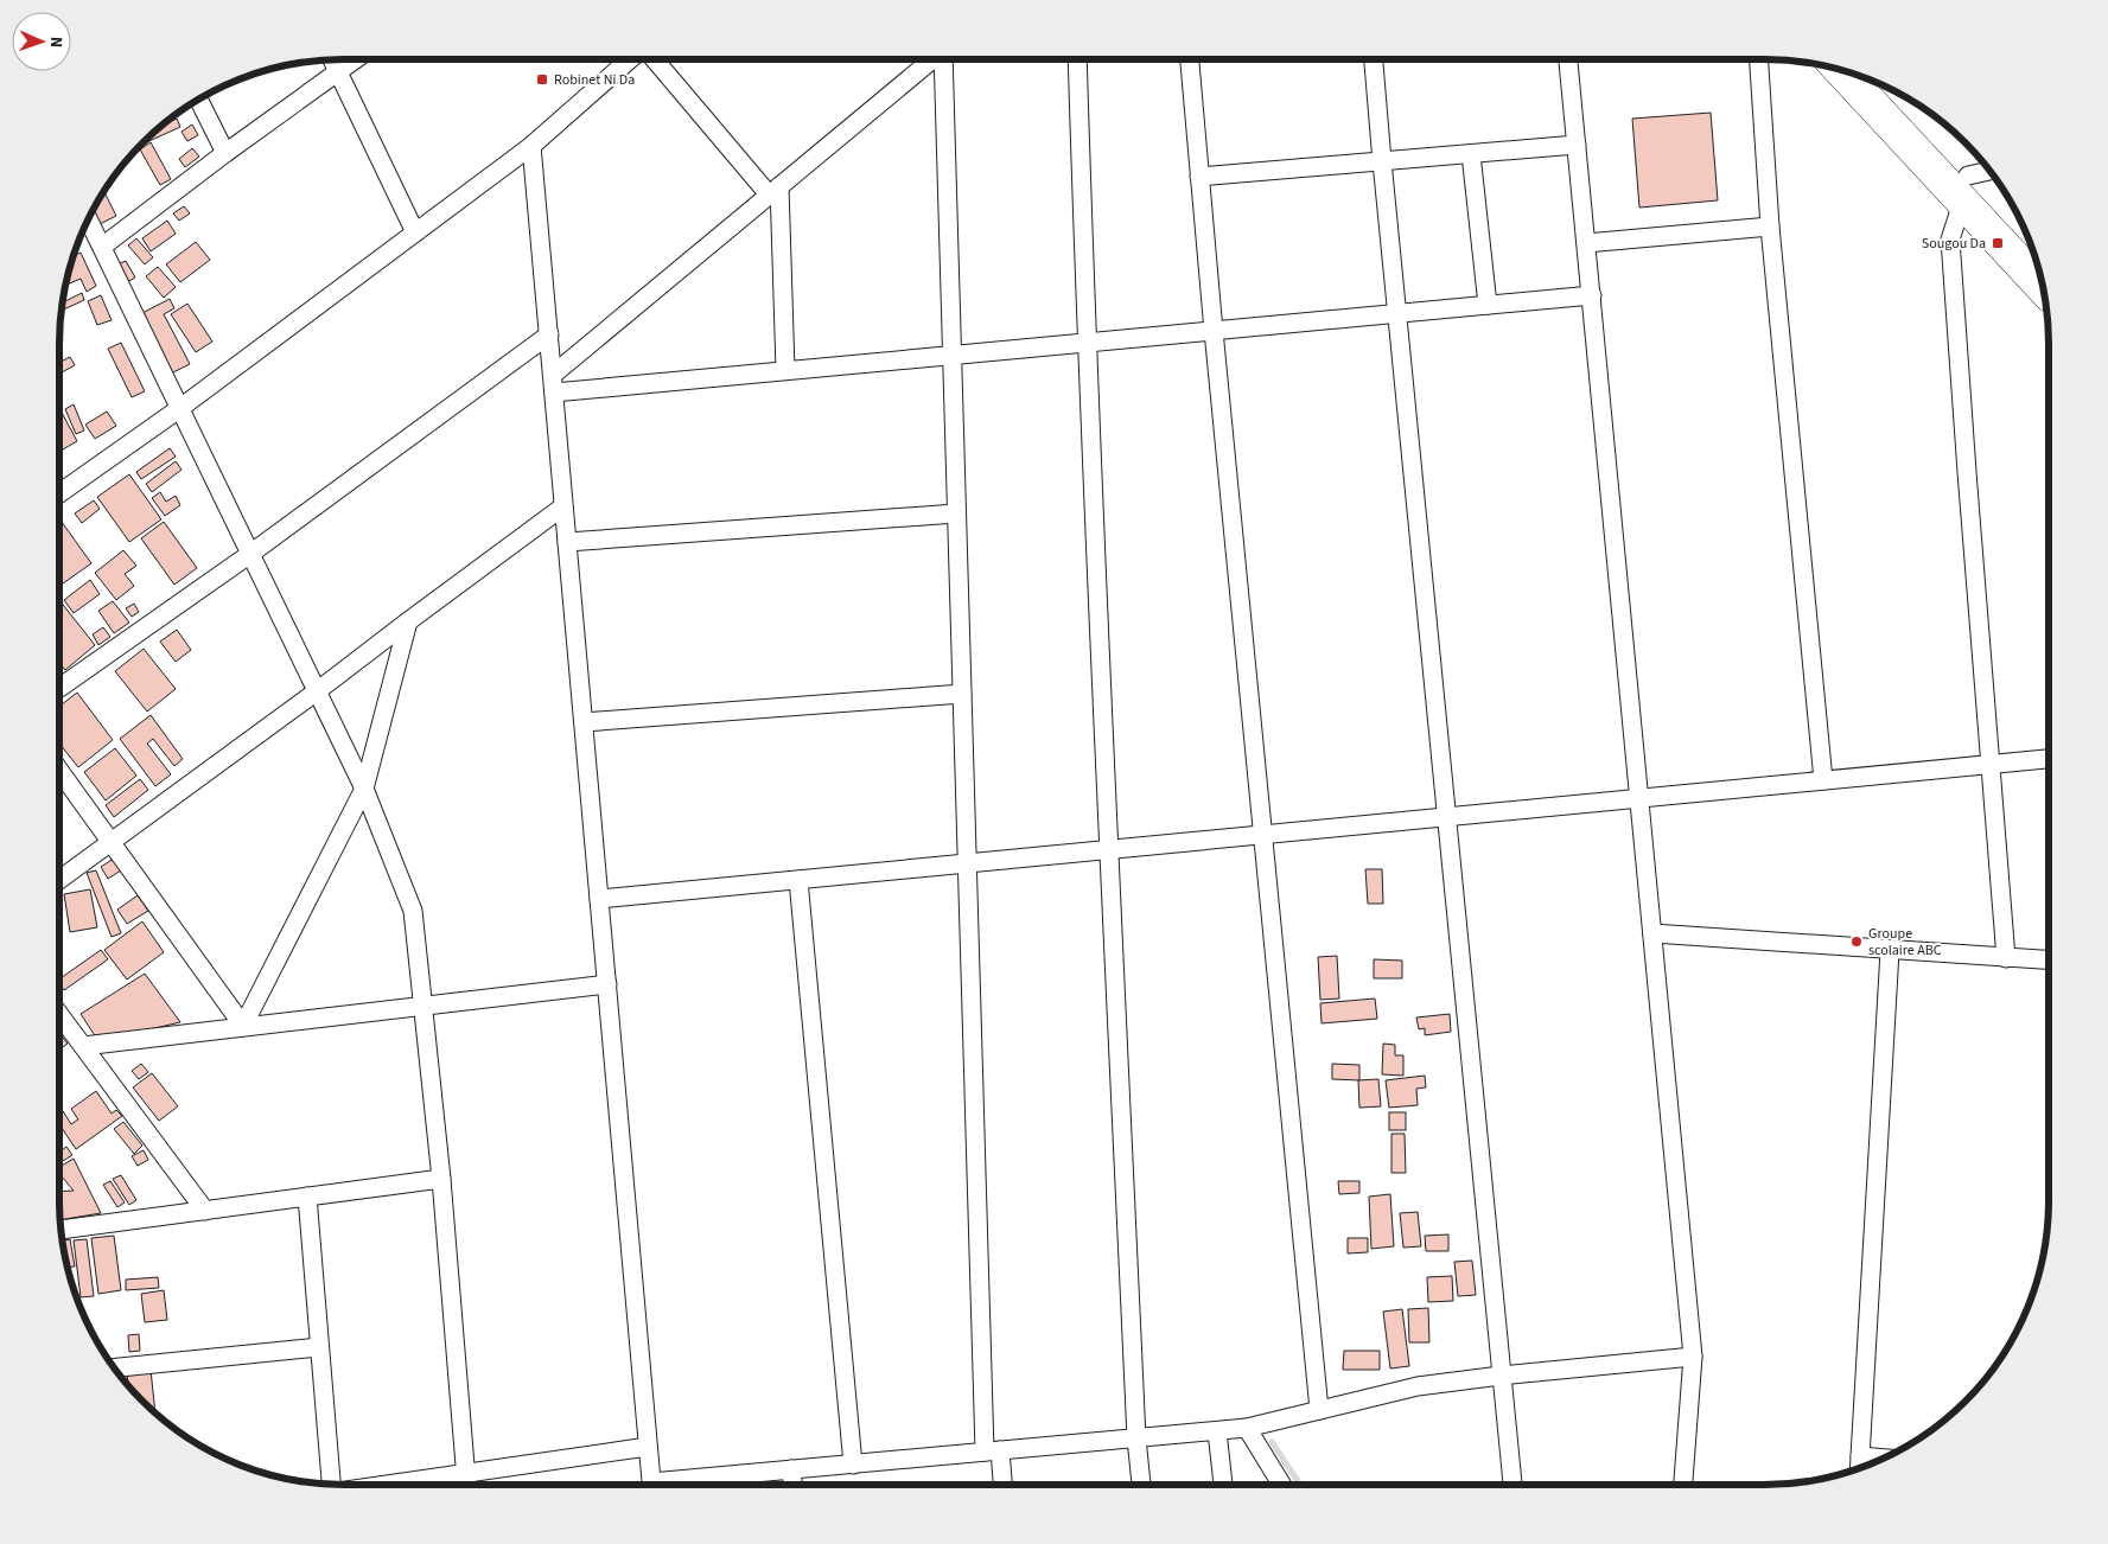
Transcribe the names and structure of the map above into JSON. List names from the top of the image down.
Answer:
{
  "places": {
    "transit": ["Robinet Ni Da", "Sougou Da"],
    "other": ["Groupe scolaire ABC"]
  },
  "north": "right"
}
